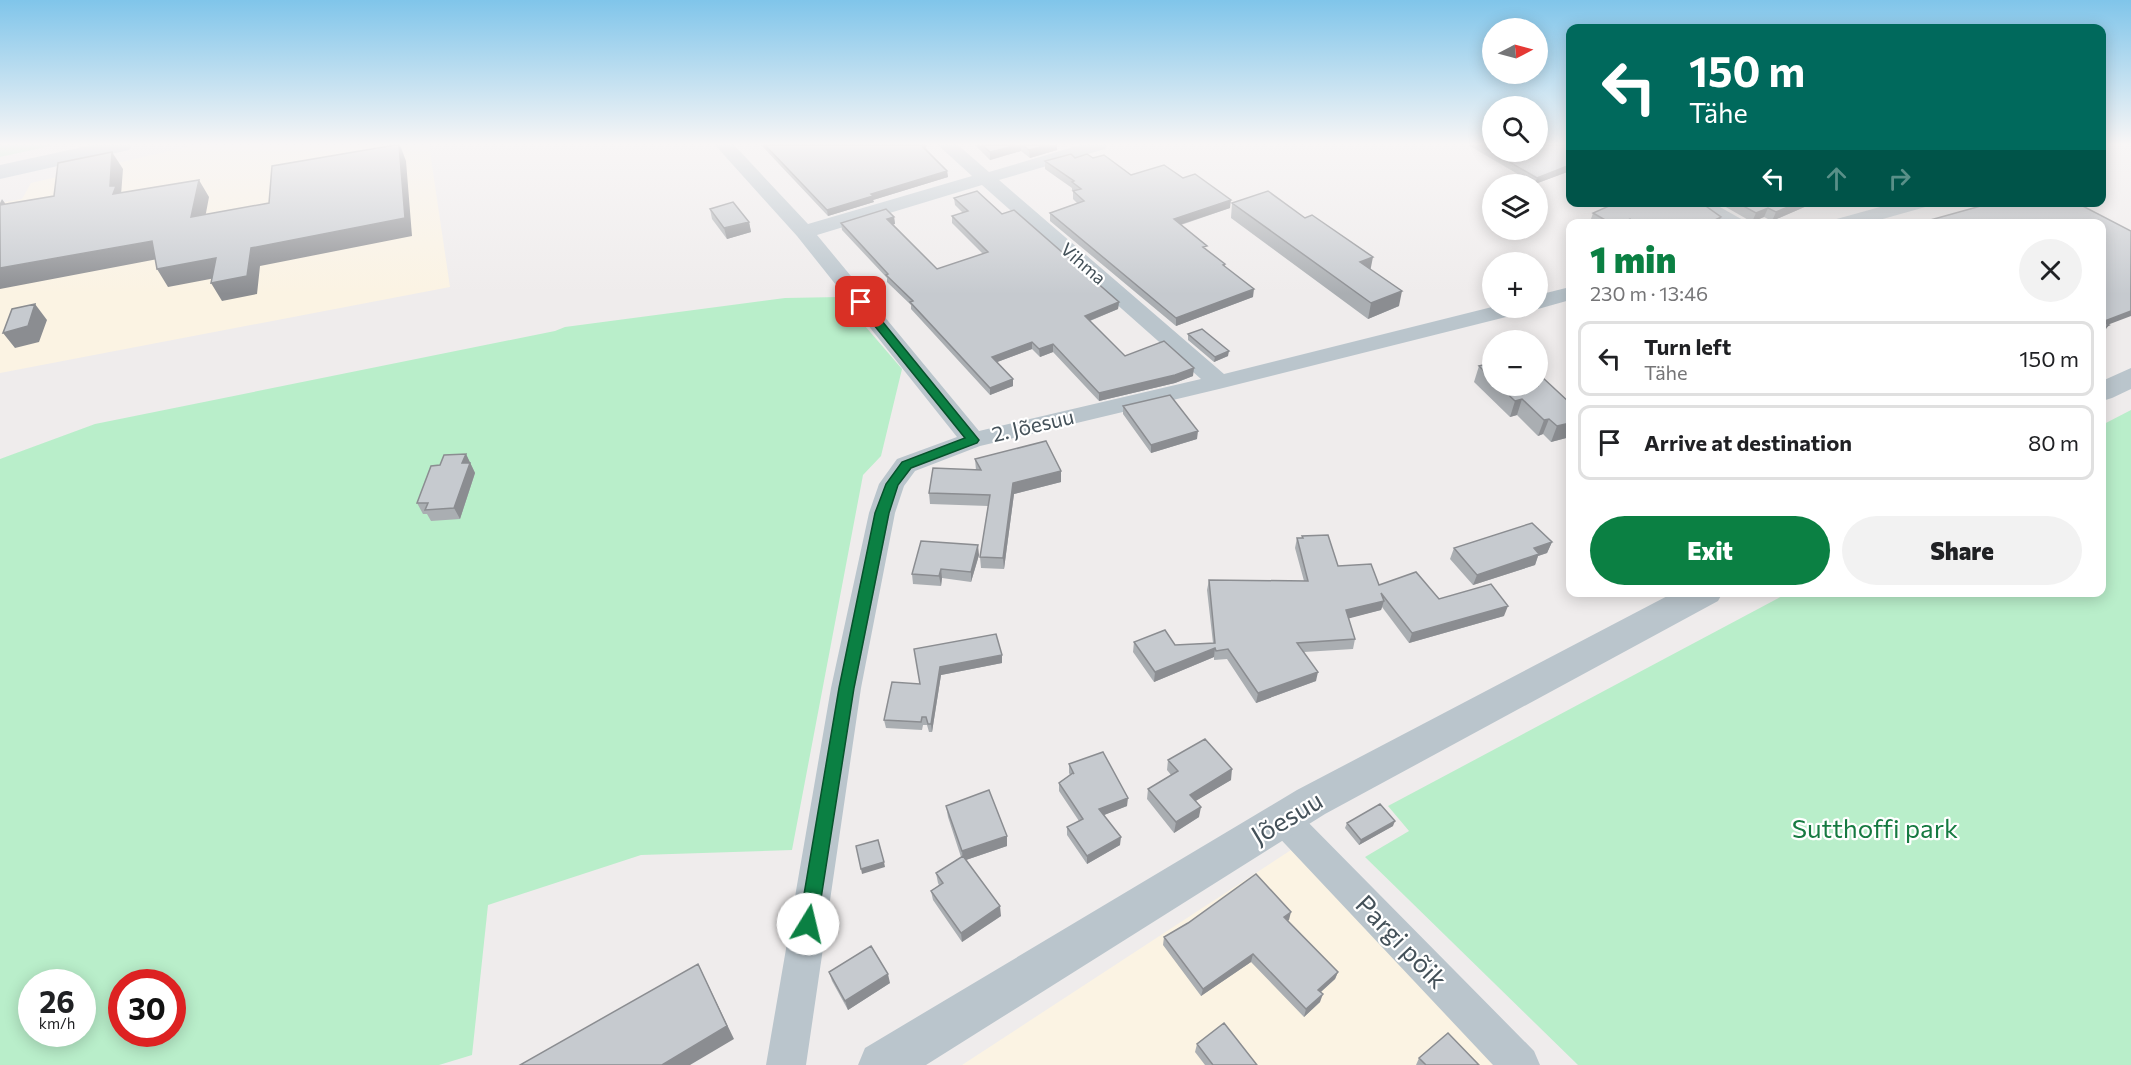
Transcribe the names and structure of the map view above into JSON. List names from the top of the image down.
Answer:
{
  "streets": {
    "street": [
      "Vihma",
      "2. Jõesuu",
      "Jõesuu",
      "Pargi põik"
    ]
  },
  "crossings": [
    ["Vihma", "2. Jõesuu"],
    ["Jõesuu", "Pargi põik"]
  ],
  "parks": ["Sutthoffi park"],
  "north": "right",
  "page": {
    "map_buttons": ["+", "−"],
    "turn": ["150 m", "Tähe"],
    "heading": ["1 min", "230 m · 13:46"],
    "list": [
      {
        "name": "Turn left",
        "note": "Tähe",
        "value": "150 m"
      },
      {
        "name": "Arrive at destination",
        "value": "80 m"
      }
    ],
    "buttons": ["Exit", "Share"],
    "speed": "26 km/h",
    "limit": "30"
  }
}
